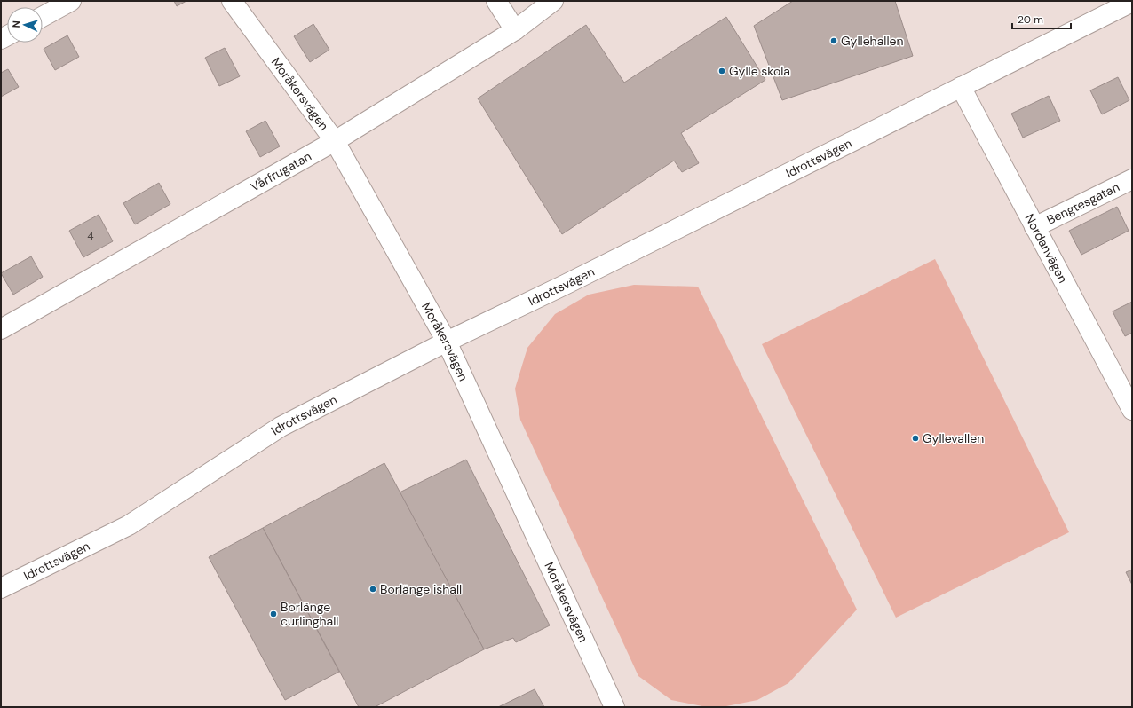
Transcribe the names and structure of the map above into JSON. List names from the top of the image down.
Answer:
{
  "streets": {
    "street": [
      "Moråkersvägen",
      "Idrottsvägen",
      "Vårfrugatan",
      "Bengtesgatan",
      "Nordanvägen"
    ]
  },
  "crossings": [
    ["Moråkersvägen", "Idrottsvägen"],
    ["Moråkersvägen", "Vårfrugatan"],
    ["Idrottsvägen", "Nordanvägen"],
    ["Bengtesgatan", "Nordanvägen"]
  ],
  "places": [
    "Gyllehallen",
    "Gylle skola",
    "Gyllevallen",
    "Borlänge ishall",
    "Borlänge curlinghall"
  ],
  "house_numbers": ["4"],
  "scale_bar": "20 m",
  "north": "left"
}
